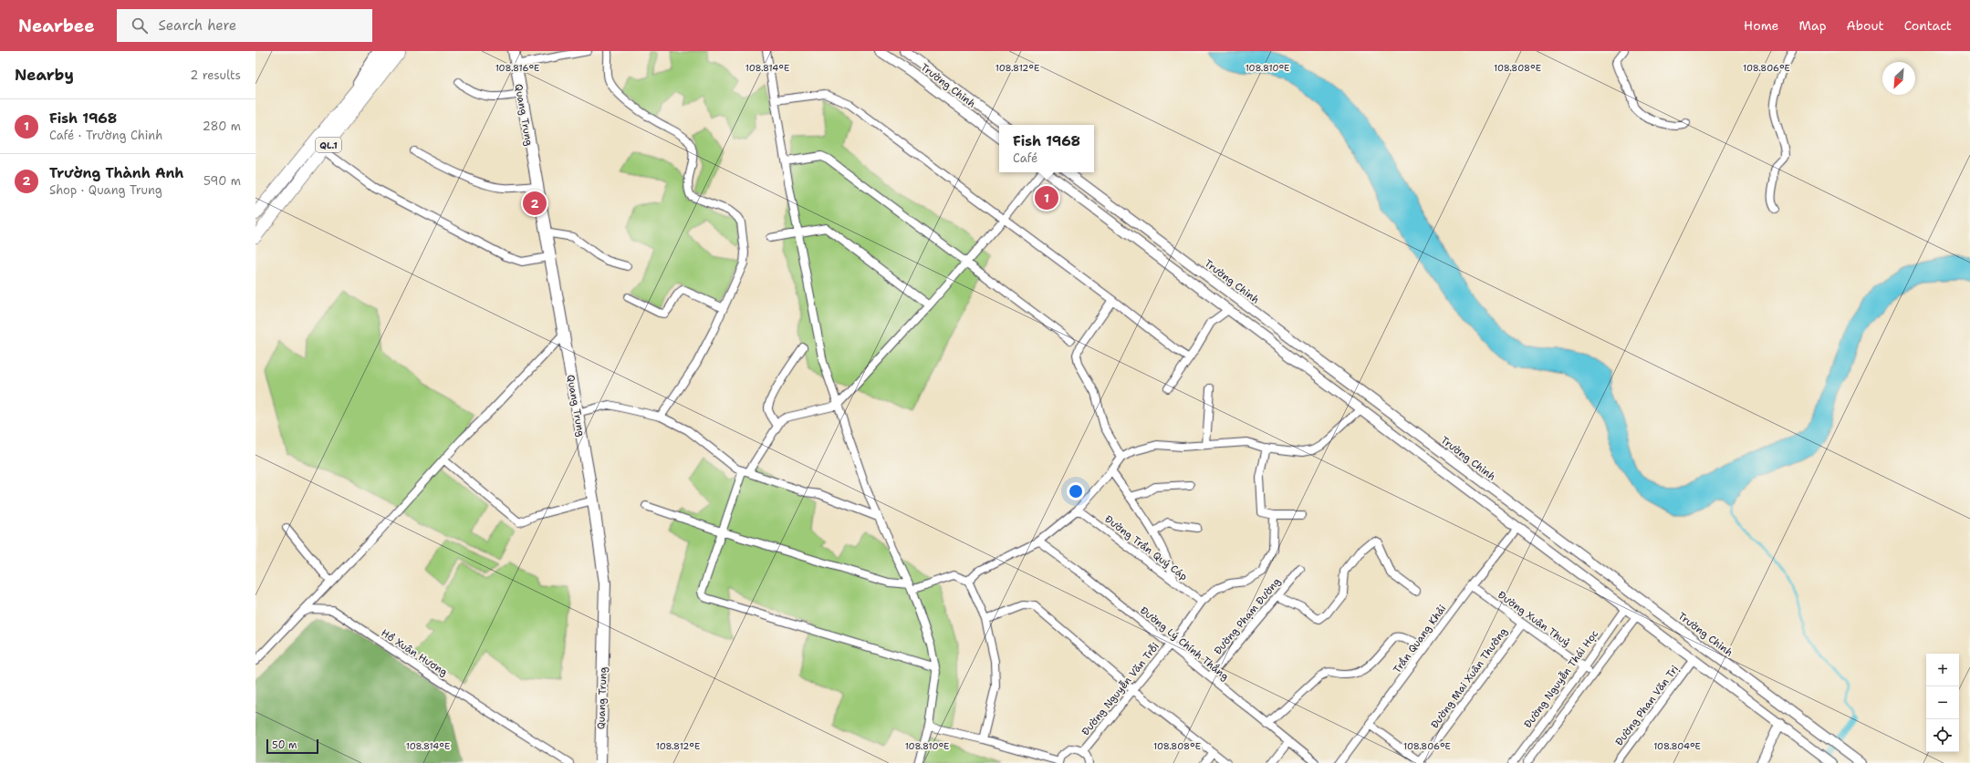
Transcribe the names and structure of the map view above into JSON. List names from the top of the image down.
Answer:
{
  "streets": {
    "highway": ["QL.1"],
    "main road": ["Quang Trung"],
    "street": [
      "Trường Chinh",
      "Đường Trần Quý Cáp",
      "Đường Phạm Đường",
      "Đường Xuân Thuỷ",
      "Trần Quang Khải",
      "Đường Lý Chính Thắng",
      "Hồ Xuân Hương",
      "Đường Mai Xuân Thưởng",
      "Đường Nguyễn Thái Học",
      "Đường Nguyễn Văn Trỗi",
      "Đường Phan Văn Trị"
    ]
  },
  "crossings": [
    ["Đường Trần Quý Cáp", "Đường Nguyễn Văn Trỗi"],
    ["Đường Phạm Đường", "Đường Lý Chính Thắng"],
    ["Đường Xuân Thuỷ", "Trần Quang Khải"],
    ["Đường Xuân Thuỷ", "Đường Mai Xuân Thưởng"],
    ["Đường Xuân Thuỷ", "Đường Nguyễn Thái Học"],
    ["Đường Lý Chính Thắng", "Đường Nguyễn Văn Trỗi"]
  ],
  "scale_bar": "50 m",
  "north": "bottom left",
  "page": {
    "header": "Nearbee",
    "search": "Search here",
    "nav": [
      "Home",
      "Map",
      "About",
      "Contact"
    ],
    "heading": ["Nearby", "2 results"],
    "list": [
      {
        "mark": "1",
        "name": "Fish 1968",
        "note": "Café · Trường Chinh",
        "value": "280 m"
      },
      {
        "mark": "2",
        "name": "Trường Thành Anh",
        "note": "Shop · Quang Trung",
        "value": "590 m"
      }
    ],
    "popup": ["Fish 1968", "Café"],
    "pins": ["1", "2"],
    "map_buttons": ["+", "−"],
    "scale": "50 m"
  },
  "coordinates": [
    "108.816°E",
    "108.814°E",
    "108.812°E",
    "108.810°E",
    "108.808°E",
    "108.806°E",
    "108.804°E"
  ]
}
